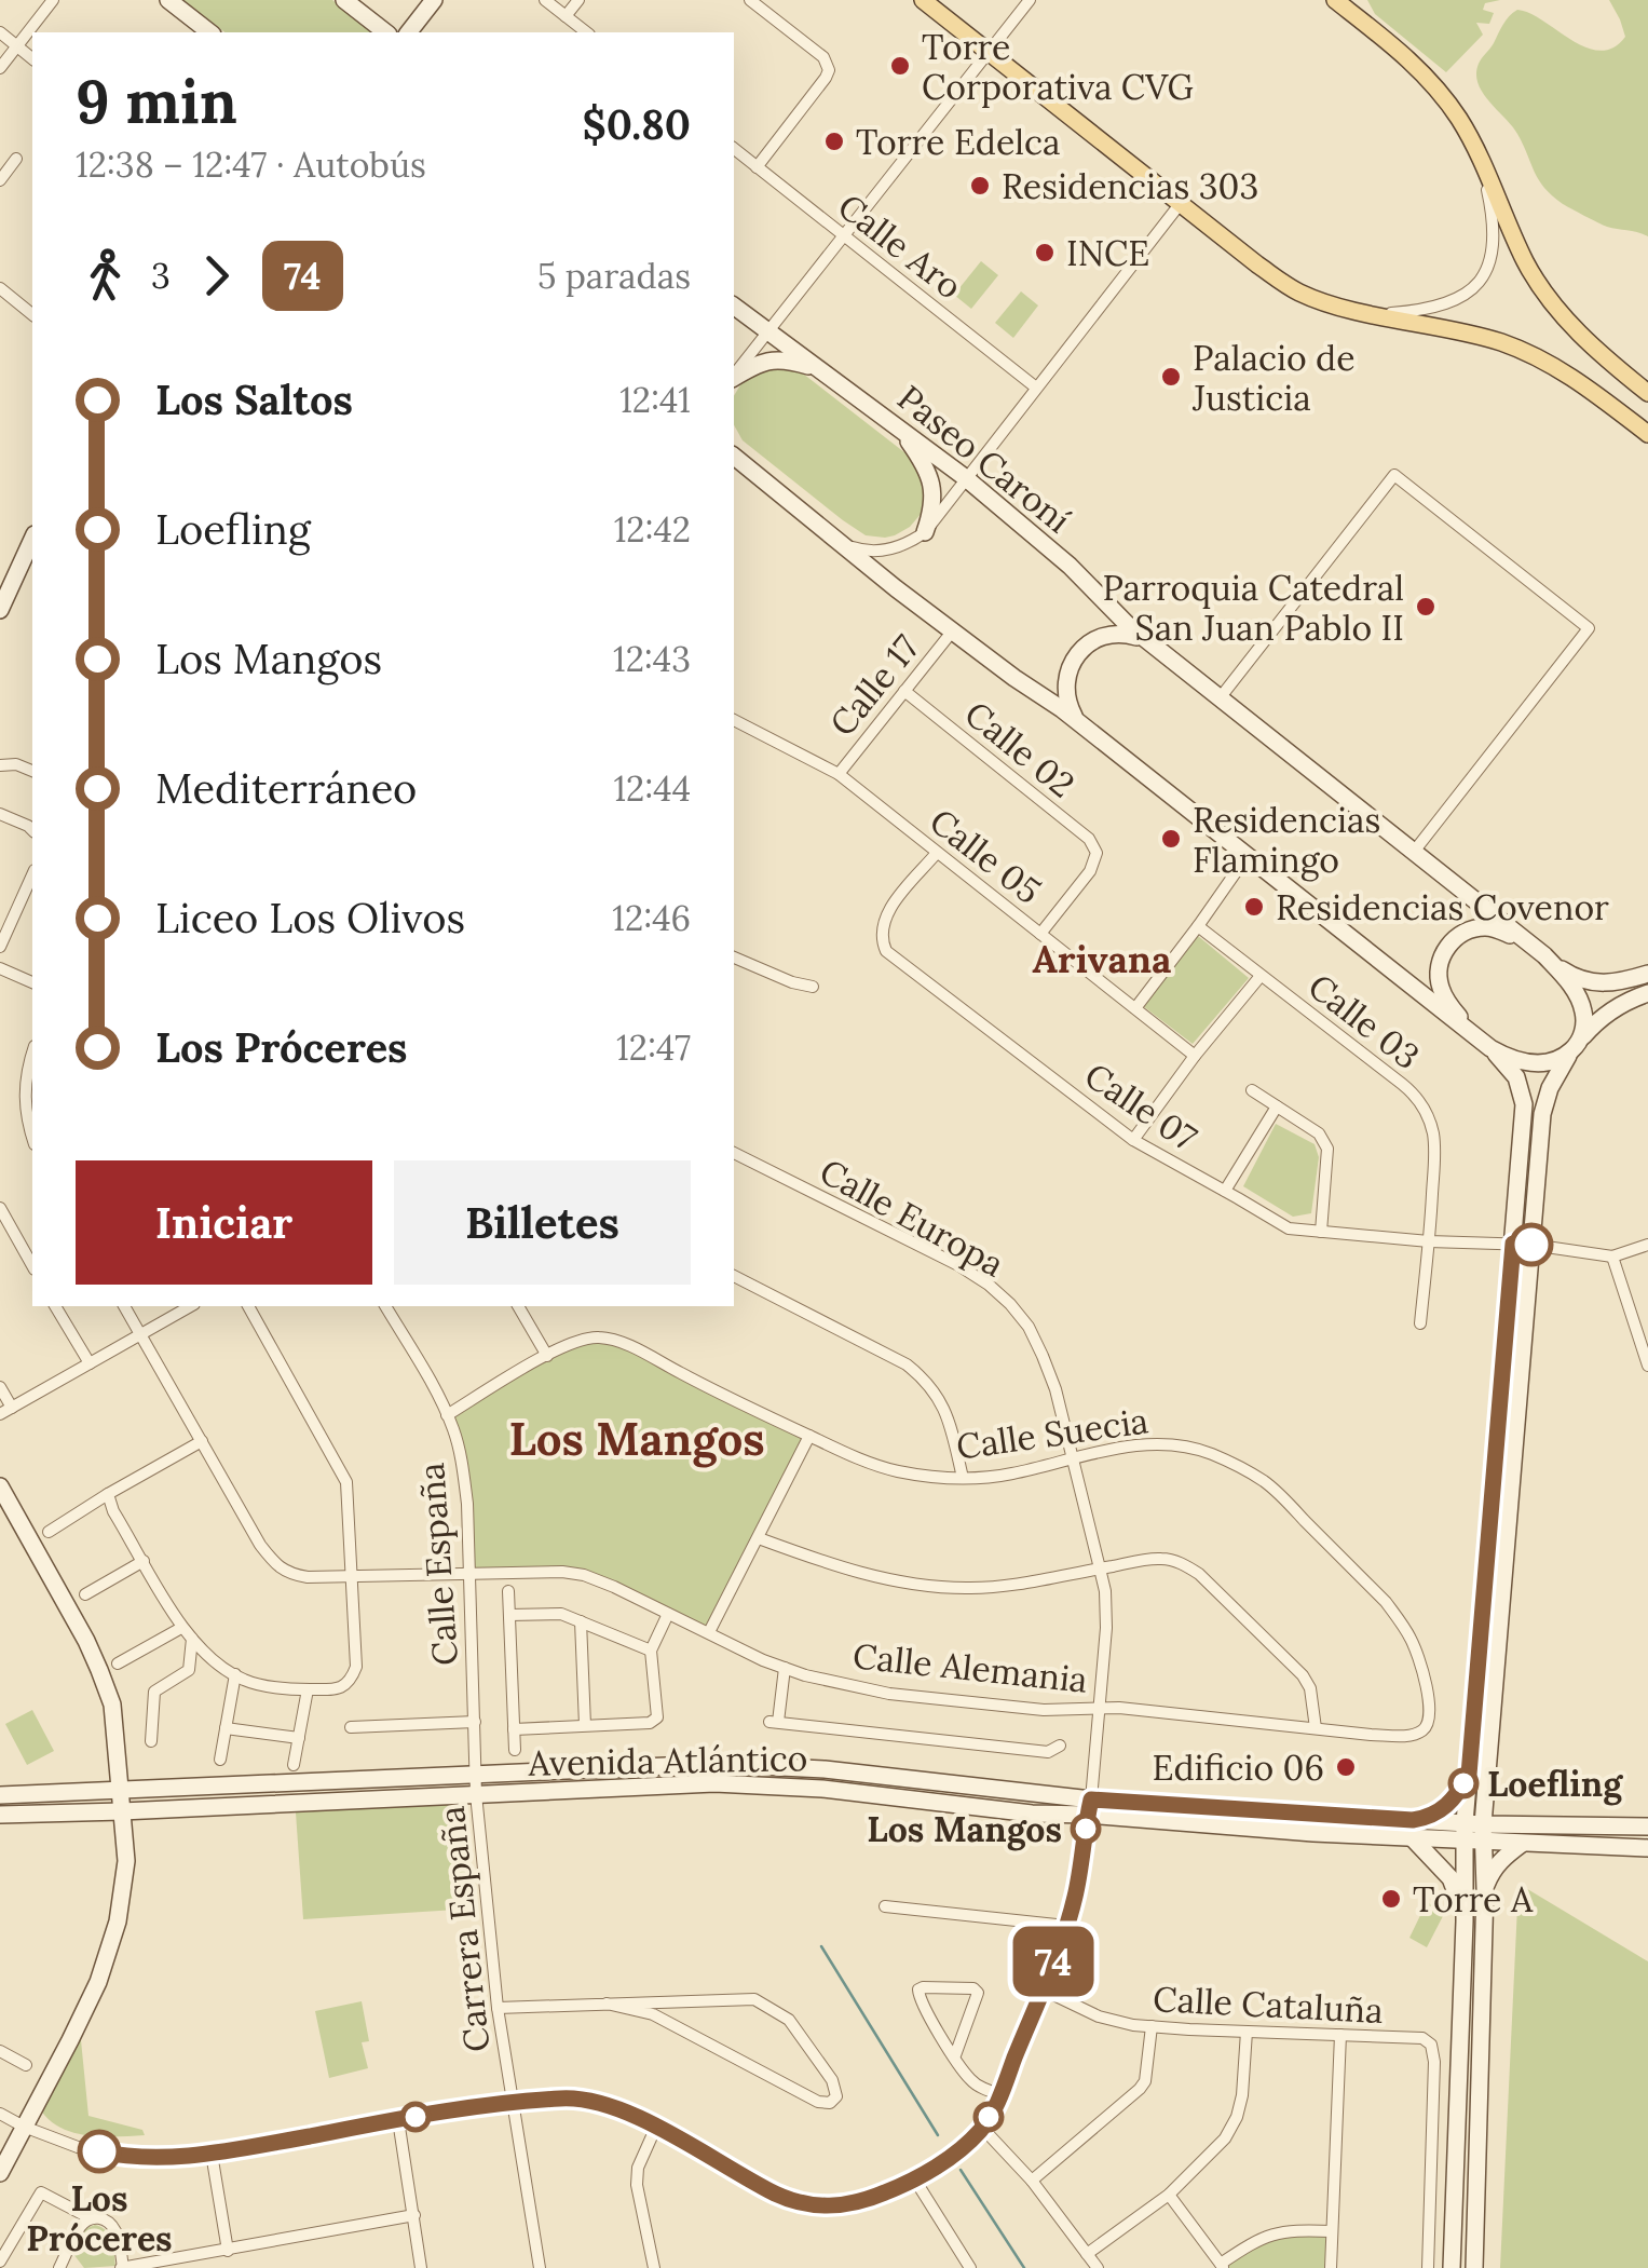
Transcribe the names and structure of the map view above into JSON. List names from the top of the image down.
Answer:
{
  "streets": {
    "main road": ["Paseo Caroní", "Avenida Atlántico"],
    "street": [
      "Calle Aro",
      "Calle 17",
      "Calle 02",
      "Calle 05",
      "Calle 03",
      "Calle 07",
      "Calle Europa",
      "Calle Suecia",
      "Calle España",
      "Calle Alemania",
      "Carrera España",
      "Calle Cataluña"
    ]
  },
  "crossings": [
    ["Calle 17", "Calle 02"],
    ["Calle 17", "Calle 05"],
    ["Calle 02", "Calle 05"],
    ["Calle 05", "Calle 07"],
    ["Calle 03", "Calle 07"],
    ["Calle Europa", "Calle Suecia"],
    ["Calle Europa", "Calle Alemania"],
    ["Calle Europa", "Avenida Atlántico"],
    ["Calle Europa", "Calle Cataluña"],
    ["Calle Suecia", "Calle España"],
    ["Calle Suecia", "Calle Alemania"],
    ["Calle España", "Calle Alemania"],
    ["Calle España", "Avenida Atlántico"],
    ["Calle España", "Carrera España"],
    ["Avenida Atlántico", "Carrera España"]
  ],
  "districts": ["Arivana", "Los Mangos"],
  "places": [
    "Torre Corporativa CVG",
    "Torre Edelca",
    "Residencias 303",
    "INCE",
    "Palacio de Justicia",
    "Parroquia Catedral San Juan Pablo II",
    "Residencias Flamingo",
    "Residencias Covenor",
    "Edificio 06",
    "Loefling",
    "Los Mangos",
    "Torre A",
    "Los Próceres"
  ],
  "lines": ["bus line 74"],
  "page": {
    "on_map": "74",
    "heading": ["9 min", "12:38 – 12:47 · Autobús", "$0.80"],
    "legs": ["3", "74", "5 paradas"],
    "list": [
      {
        "name": "Los Saltos",
        "value": "12:41"
      },
      {
        "name": "Loefling",
        "value": "12:42"
      },
      {
        "name": "Los Mangos",
        "value": "12:43"
      },
      {
        "name": "Mediterráneo",
        "value": "12:44"
      },
      {
        "name": "Liceo Los Olivos",
        "value": "12:46"
      },
      {
        "name": "Los Próceres",
        "value": "12:47"
      }
    ],
    "buttons": ["Iniciar", "Billetes"]
  }
}
